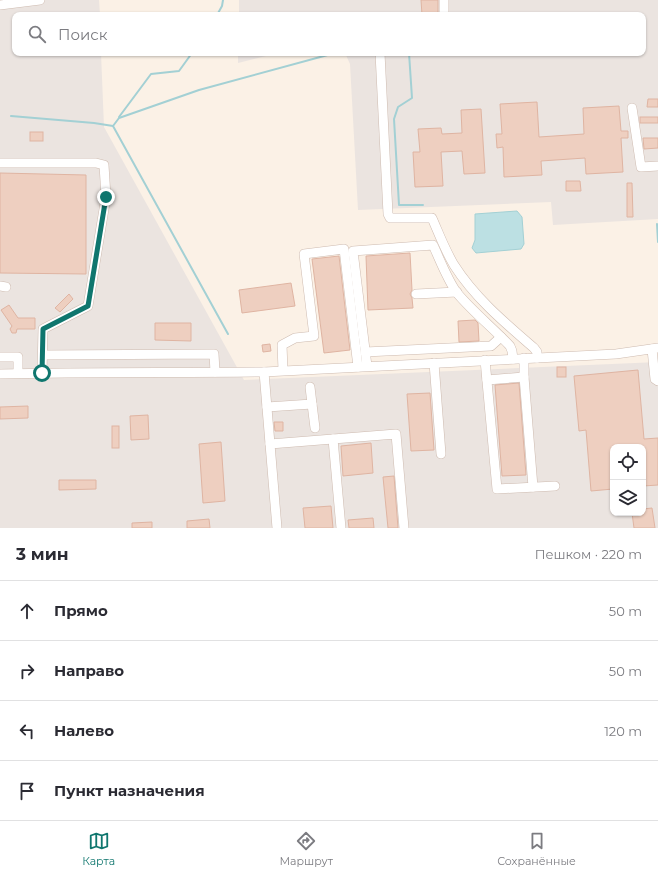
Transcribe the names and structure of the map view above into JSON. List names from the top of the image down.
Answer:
{
  "page": {
    "search": "Поиск",
    "heading": ["3 мин", "Пешком · 220 m"],
    "list": [
      ["Прямо", "50 m"],
      ["Направо", "50 m"],
      ["Налево", "120 m"],
      "Пункт назначения"
    ],
    "nav": ["Карта", "Маршрут", "Сохранённые"]
  }
}
